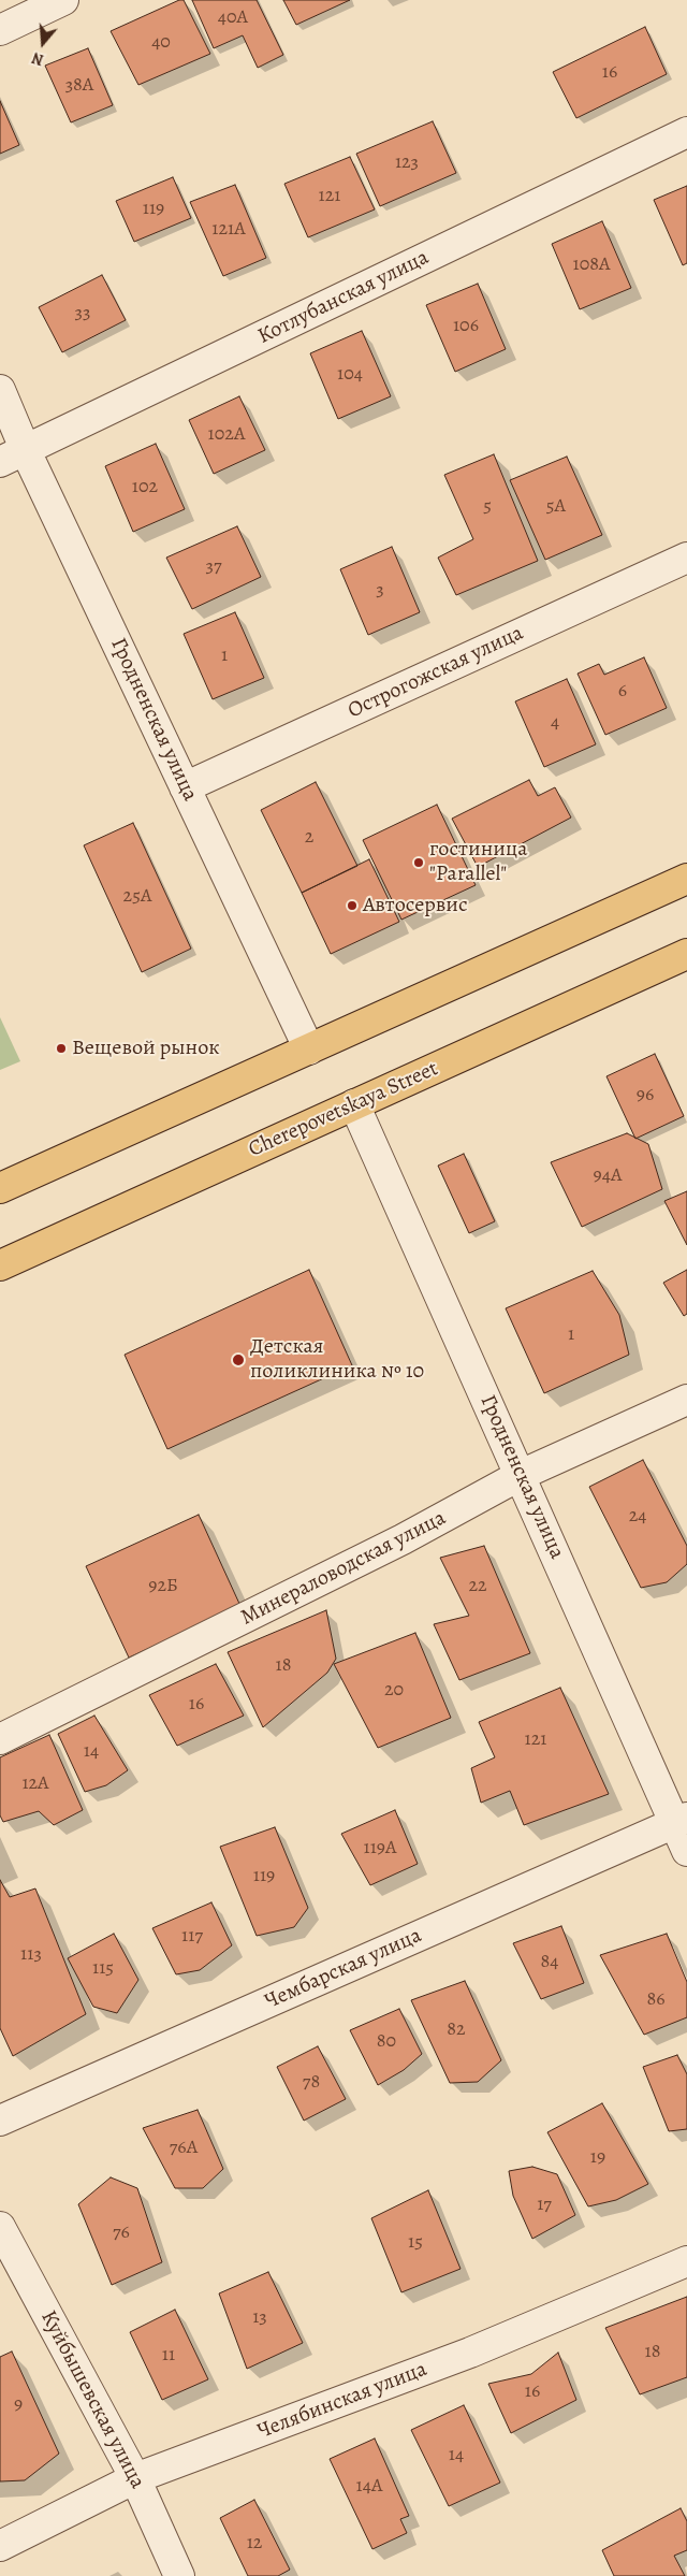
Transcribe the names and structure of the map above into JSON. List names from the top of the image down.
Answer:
{
  "streets": {
    "highway": ["Cherepovetskaya Street"],
    "street": [
      "Котлубанская улица",
      "Острогожская улица",
      "Гродненская улица",
      "Минераловодская улица",
      "Чембарская улица",
      "Куйбышевская улица",
      "Челябинская улица"
    ]
  },
  "crossings": [
    ["Котлубанская улица", "Гродненская улица"],
    ["Острогожская улица", "Гродненская улица"],
    ["Гродненская улица", "Cherepovetskaya Street"],
    ["Гродненская улица", "Минераловодская улица"],
    ["Гродненская улица", "Чембарская улица"],
    ["Куйбышевская улица", "Челябинская улица"]
  ],
  "places": [
    "гостиница \"Parallel\"",
    "Автосервис",
    "Вещевой рынок",
    "Детская поликлиника № 10"
  ],
  "house_numbers": [
    "40А",
    "40",
    "16",
    "38А",
    "123",
    "121",
    "119",
    "121А",
    "108А",
    "33",
    "106",
    "104",
    "102А",
    "102",
    "5",
    "5А",
    "37",
    "3",
    "1",
    "6",
    "4",
    "2",
    "25А",
    "96",
    "94А",
    "1",
    "24",
    "92Б",
    "22",
    "18",
    "20",
    "16",
    "121",
    "14",
    "12А",
    "119А",
    "119",
    "117",
    "113",
    "84",
    "115",
    "86",
    "82",
    "80",
    "78",
    "76А",
    "19",
    "17",
    "76",
    "15",
    "13",
    "18",
    "11",
    "16",
    "9",
    "14",
    "14А",
    "12"
  ],
  "north": "bottom"
}
